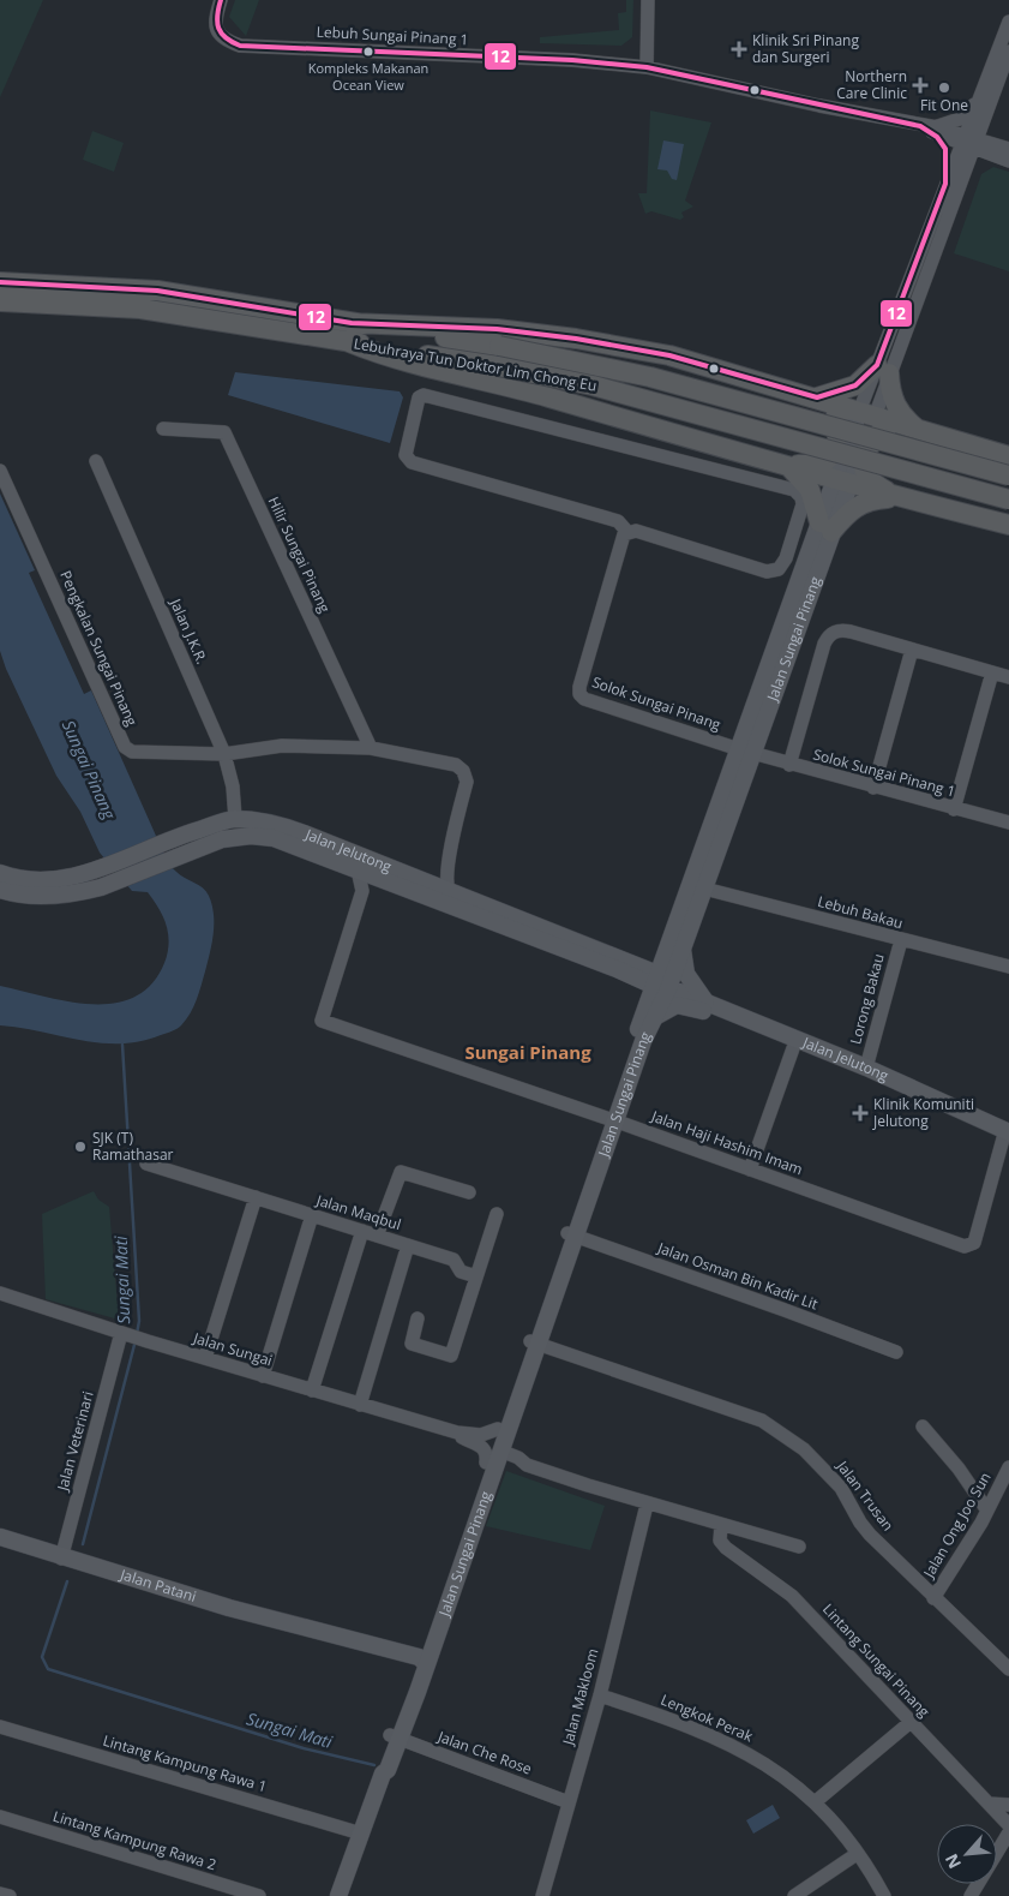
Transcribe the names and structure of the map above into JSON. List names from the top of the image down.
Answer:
{
  "streets": {
    "highway": ["Lebuhraya Tun Doktor Lim Chong Eu"],
    "main road": ["Jalan Sungai Pinang", "Jalan Jelutong", "Jalan Patani"],
    "street": [
      "Lebuh Sungai Pinang 1",
      "Hilir Sungai Pinang",
      "Jalan J.K.R.",
      "Pengkalan Sungai Pinang",
      "Solok Sungai Pinang",
      "Solok Sungai Pinang 1",
      "Lebuh Bakau",
      "Lorong Bakau",
      "Jalan Haji Hashim Imam",
      "Jalan Maqbul",
      "Jalan Osman Bin Kadir Lit",
      "Jalan Sungai",
      "Jalan Veterinari",
      "Jalan Trusan",
      "Jalan Ong Joo Sun",
      "Lintang Sungai Pinang",
      "Jalan Makloom",
      "Lengkok Perak",
      "Jalan Che Rose",
      "Lintang Kampung Rawa 1",
      "Lintang Kampung Rawa 2"
    ]
  },
  "crossings": [
    ["Jalan J.K.R.", "Pengkalan Sungai Pinang"],
    ["Jalan J.K.R.", "Jalan Jelutong"],
    ["Jalan Sungai Pinang", "Solok Sungai Pinang"],
    ["Jalan Sungai Pinang", "Solok Sungai Pinang 1"],
    ["Jalan Sungai Pinang", "Jalan Jelutong"],
    ["Jalan Sungai Pinang", "Lebuh Bakau"],
    ["Jalan Sungai Pinang", "Jalan Haji Hashim Imam"],
    ["Jalan Sungai Pinang", "Jalan Osman Bin Kadir Lit"],
    ["Jalan Sungai Pinang", "Jalan Sungai"],
    ["Jalan Sungai Pinang", "Jalan Trusan"],
    ["Jalan Sungai Pinang", "Jalan Patani"],
    ["Jalan Sungai Pinang", "Jalan Che Rose"],
    ["Jalan Sungai Pinang", "Lintang Kampung Rawa 1"],
    ["Solok Sungai Pinang", "Solok Sungai Pinang 1"],
    ["Jalan Jelutong", "Lorong Bakau"],
    ["Jalan Jelutong", "Jalan Haji Hashim Imam"],
    ["Lebuh Bakau", "Lorong Bakau"],
    ["Jalan Sungai", "Jalan Veterinari"],
    ["Jalan Veterinari", "Jalan Patani"],
    ["Jalan Trusan", "Jalan Ong Joo Sun"],
    ["Jalan Makloom", "Lengkok Perak"],
    ["Jalan Makloom", "Jalan Che Rose"]
  ],
  "districts": ["Sungai Pinang"],
  "water": ["Sungai Pinang", "Sungai Mati"],
  "places": {
    "health": ["Klinik Sri Pinang dan Surgeri", "Northern Care Clinic", "Klinik Komuniti Jelutong"],
    "other": ["Kompleks Makanan Ocean View", "Fit One", "SJK (T) Ramathasar"]
  },
  "lines": ["transit line 12"],
  "north": "bottom left"
}
